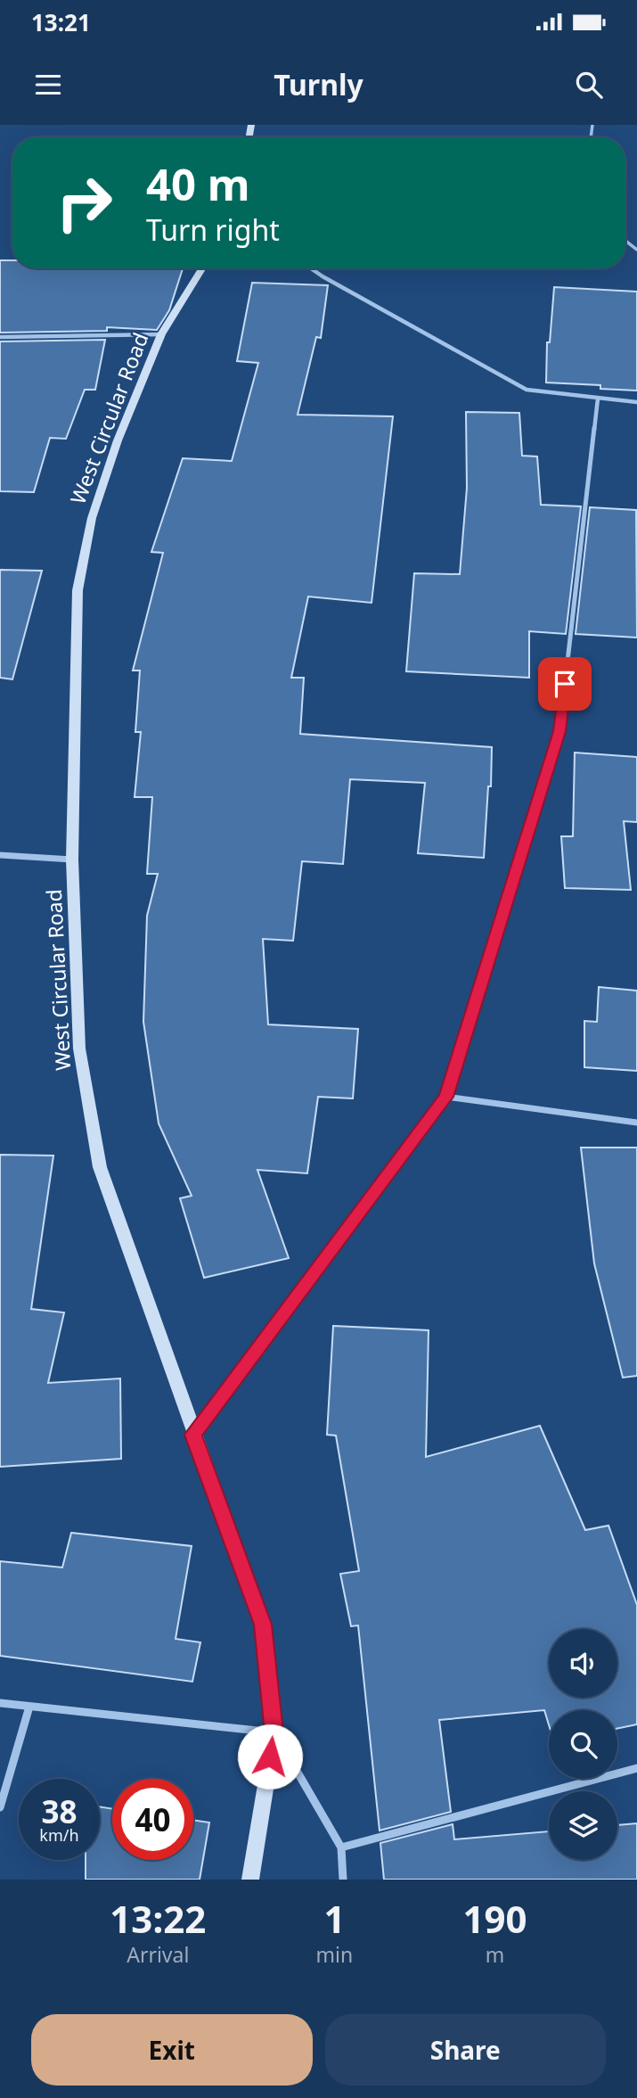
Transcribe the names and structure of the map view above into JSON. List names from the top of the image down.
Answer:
{
  "streets": {
    "street": ["West Circular Road"]
  },
  "page": {
    "status": "13:21",
    "header": "Turnly",
    "turn": ["40 m", "Turn right"],
    "speed": "38 km/h",
    "limit": "40",
    "eta": [
      "13:22",
      "Arrival",
      "1",
      "min",
      "190",
      "m"
    ],
    "buttons": ["Exit", "Share"]
  }
}
